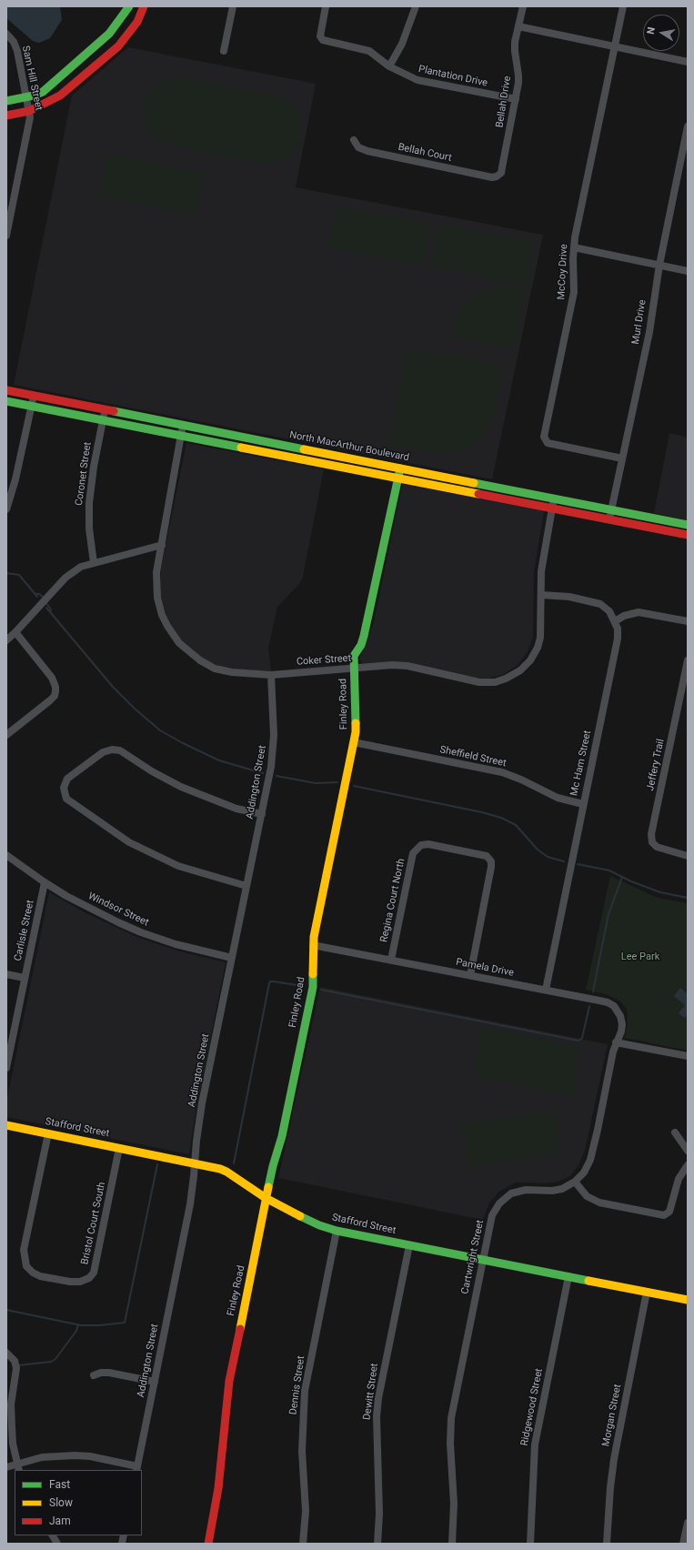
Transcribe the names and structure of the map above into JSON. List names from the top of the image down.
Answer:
{
  "streets": {
    "street": [
      "Plantation Drive",
      "Sam Hill Street",
      "Bellah Drive",
      "Bellah Court",
      "McCoy Drive",
      "Murl Drive",
      "North MacArthur Boulevard",
      "Coronet Street",
      "Coker Street",
      "Finley Road",
      "Sheffield Street",
      "Mc Ham Street",
      "Jeffery Trail",
      "Addington Street",
      "Regina Court North",
      "Windsor Street",
      "Carlisle Street",
      "Pamela Drive",
      "Stafford Street",
      "Bristol Court South",
      "Cartwright Street",
      "Dennis Street",
      "Dewitt Street",
      "Ridgewood Street",
      "Morgan Street"
    ]
  },
  "crossings": [
    ["Plantation Drive", "Bellah Drive"],
    ["Bellah Drive", "Bellah Court"],
    ["McCoy Drive", "Murl Drive"],
    ["Murl Drive", "North MacArthur Boulevard"],
    ["North MacArthur Boulevard", "Coronet Street"],
    ["North MacArthur Boulevard", "Coker Street"],
    ["North MacArthur Boulevard", "Finley Road"],
    ["Coker Street", "Finley Road"],
    ["Coker Street", "Mc Ham Street"],
    ["Coker Street", "Addington Street"],
    ["Finley Road", "Sheffield Street"],
    ["Finley Road", "Pamela Drive"],
    ["Finley Road", "Stafford Street"],
    ["Sheffield Street", "Mc Ham Street"],
    ["Mc Ham Street", "Pamela Drive"],
    ["Addington Street", "Windsor Street"],
    ["Addington Street", "Stafford Street"],
    ["Regina Court North", "Pamela Drive"],
    ["Windsor Street", "Carlisle Street"],
    ["Pamela Drive", "Cartwright Street"],
    ["Stafford Street", "Bristol Court South"],
    ["Stafford Street", "Cartwright Street"],
    ["Stafford Street", "Dennis Street"],
    ["Stafford Street", "Dewitt Street"],
    ["Stafford Street", "Ridgewood Street"],
    ["Stafford Street", "Morgan Street"]
  ],
  "parks": ["Lee Park"],
  "legend": ["Fast", "Slow", "Jam"],
  "north": "left"
}
